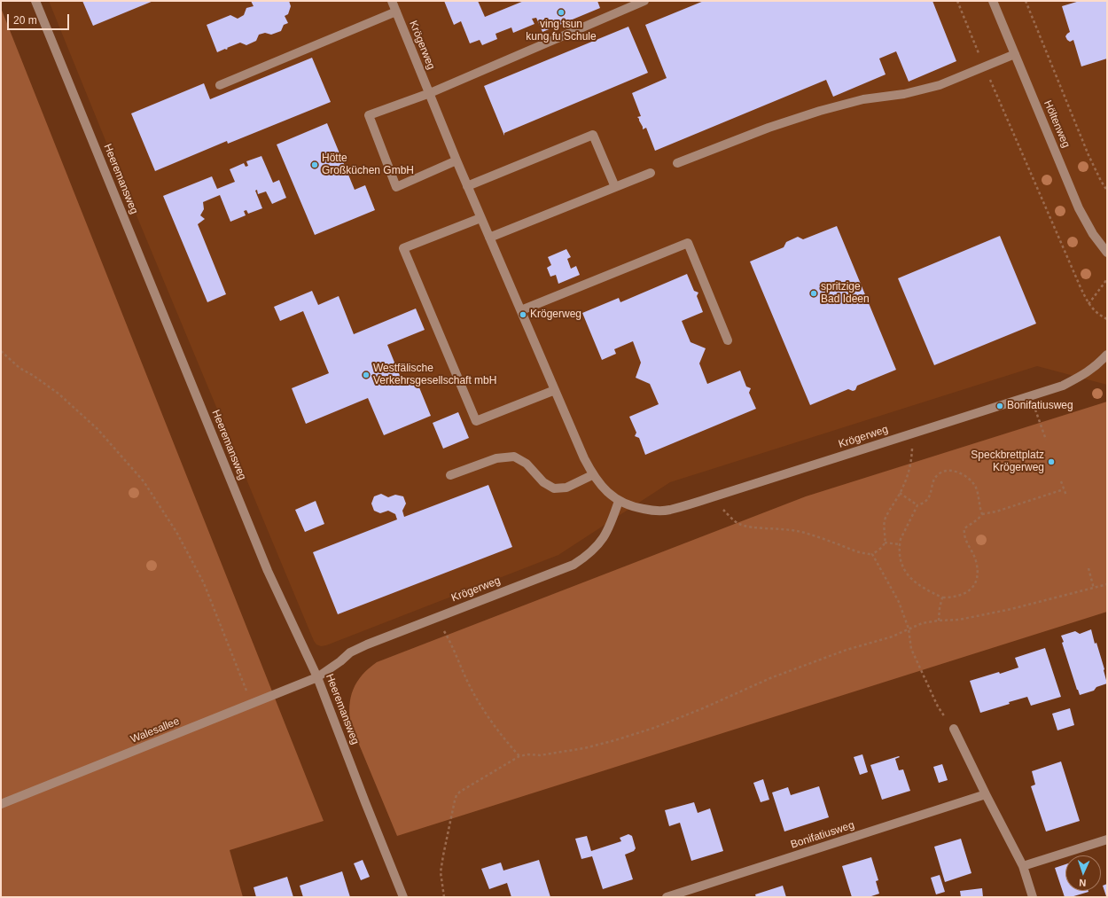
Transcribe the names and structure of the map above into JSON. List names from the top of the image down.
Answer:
{
  "streets": {
    "street": [
      "Krögerweg",
      "Höltenweg",
      "Heeremansweg",
      "Walesallee",
      "Bonifatiusweg"
    ]
  },
  "crossings": [
    ["Krögerweg", "Heeremansweg"],
    ["Krögerweg", "Walesallee"],
    ["Heeremansweg", "Walesallee"]
  ],
  "places": [
    "ving tsun kung fu Schule",
    "Hötte Großküchen GmbH",
    "spritzige Bad Ideen",
    "Krögerweg",
    "Westfälische Verkehrsgesellschaft mbH",
    "Bonifatiusweg",
    "Speckbrettplatz Krögerweg"
  ],
  "scale_bar": "20 m",
  "north": "bottom"
}
